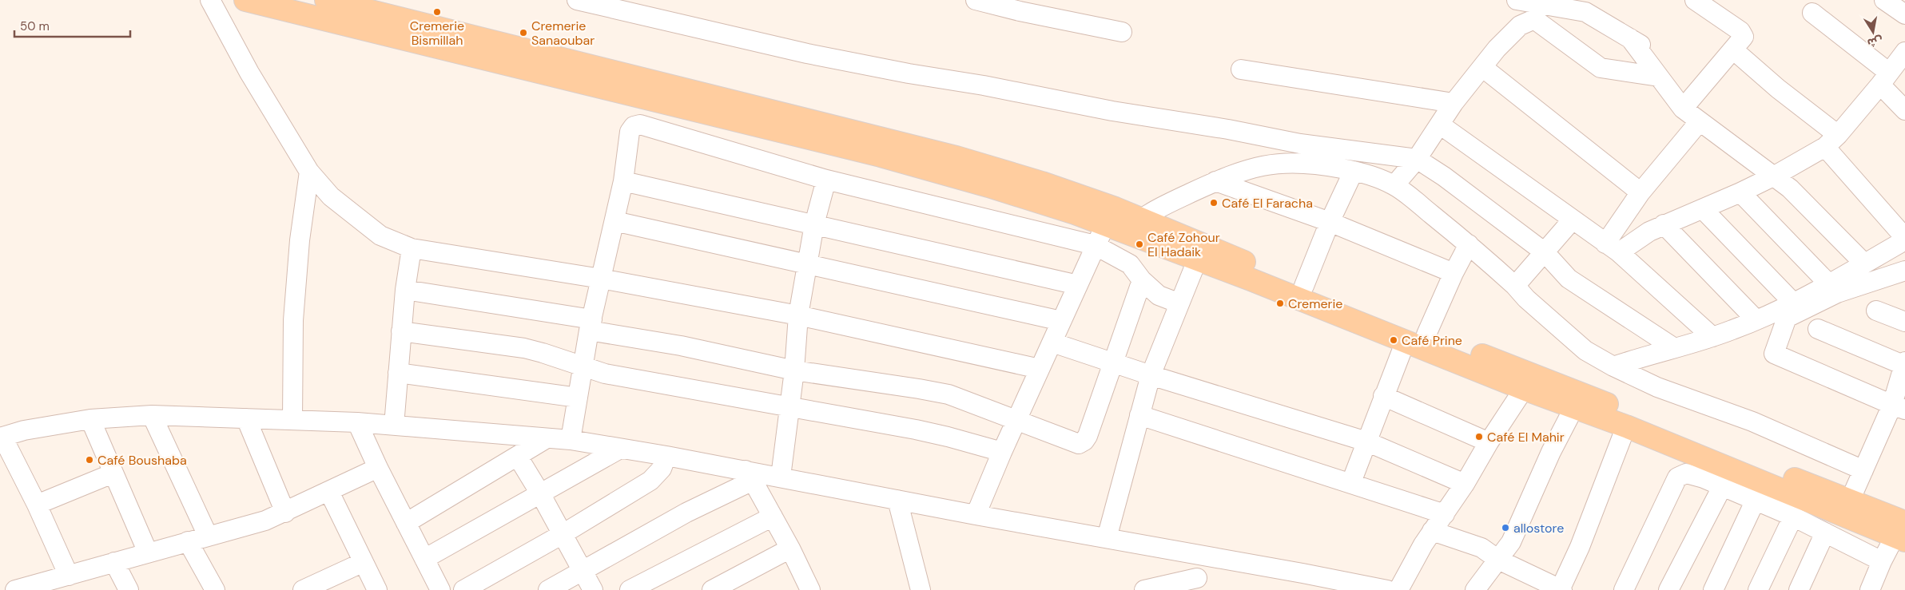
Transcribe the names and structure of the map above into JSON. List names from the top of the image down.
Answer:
{
  "places": [
    "Cremerie Bismillah",
    "Cremerie Sanaoubar",
    "Café El Faracha",
    "Café Zohour El Hadaik",
    "Cremerie",
    "Café Prine",
    "Café El Mahir",
    "Café Boushaba",
    "allostore"
  ],
  "scale_bar": "50 m",
  "north": "bottom"
}
